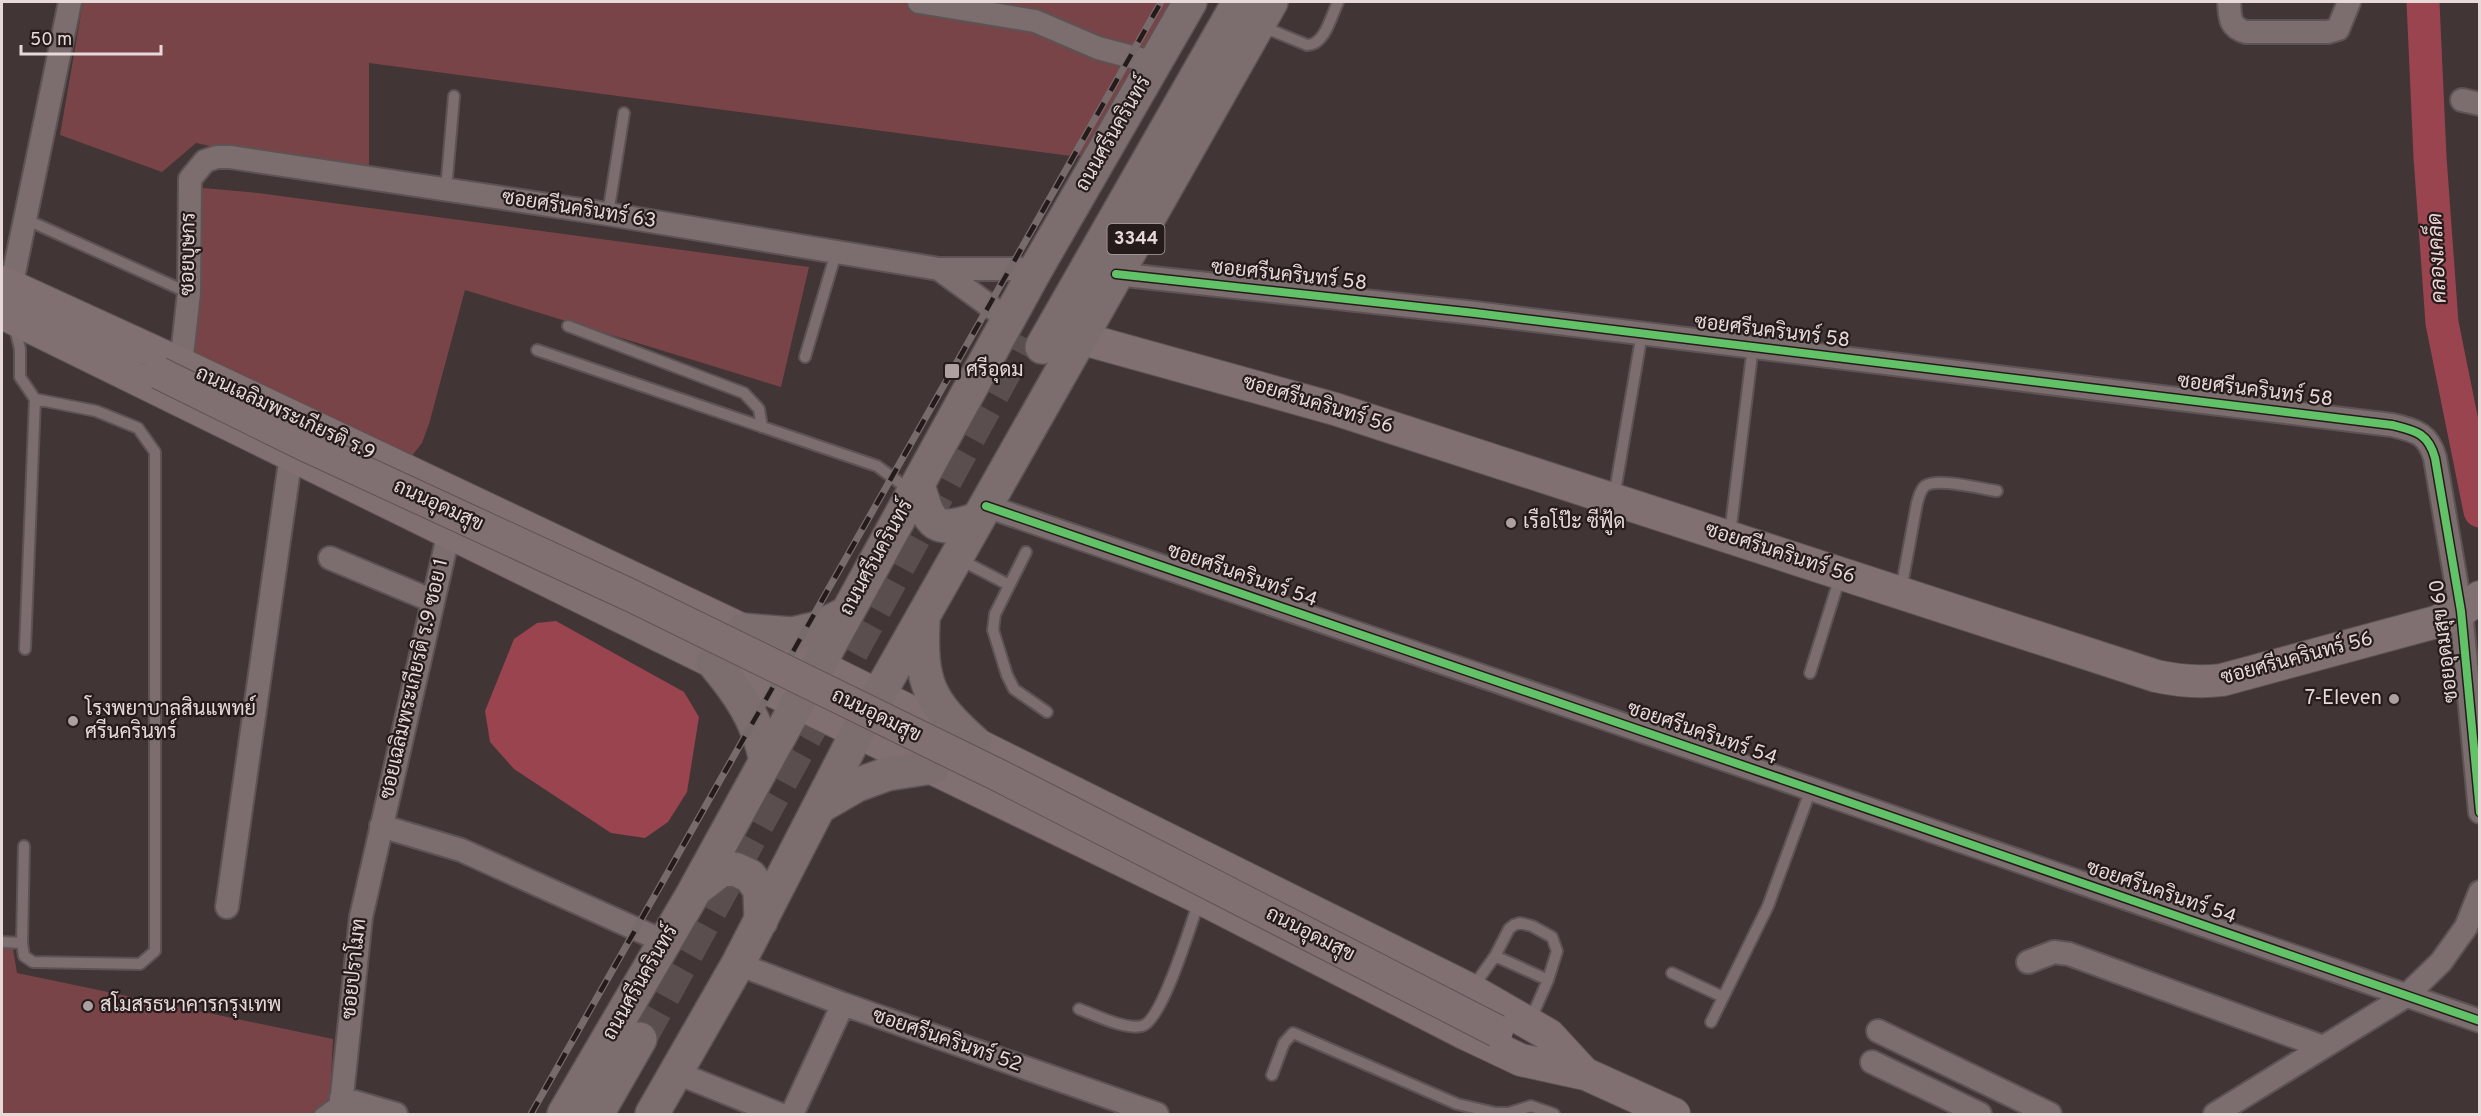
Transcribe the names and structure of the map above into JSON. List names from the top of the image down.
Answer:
{
  "streets": {
    "main road": [
      "ถนนศรีนครินทร์",
      "3344",
      "ซอยศรีนครินทร์ 56",
      "ถนนเฉลิมพระเกียรติ ร.9",
      "ถนนอุดมสุข"
    ],
    "street": [
      "ซอยศรีนครินทร์ 63",
      "ซอยบุษกร",
      "ซอยศรีนครินทร์ 58",
      "ซอยศรีนครินทร์ 54",
      "ซอยอุดมสุข 60",
      "ซอยเฉลิมพระเกียรติ ร.9 ซอย 1",
      "ซอยปราโมท",
      "ซอยศรีนครินทร์ 52"
    ]
  },
  "crossings": [
    ["ถนนศรีนครินทร์", "ซอยศรีนครินทร์ 63"],
    ["ถนนศรีนครินทร์", "ซอยศรีนครินทร์ 58"],
    ["ถนนศรีนครินทร์", "ซอยศรีนครินทร์ 56"],
    ["ถนนศรีนครินทร์", "ถนนเฉลิมพระเกียรติ ร.9"],
    ["ถนนศรีนครินทร์", "ถนนอุดมสุข"],
    ["ถนนศรีนครินทร์", "ซอยศรีนครินทร์ 54"],
    ["ถนนศรีนครินทร์", "ซอยศรีนครินทร์ 52"],
    ["ซอยศรีนครินทร์ 63", "ซอยบุษกร"],
    ["ซอยบุษกร", "ถนนเฉลิมพระเกียรติ ร.9"],
    ["ซอยบุษกร", "ถนนอุดมสุข"],
    ["ซอยศรีนครินทร์ 58", "ซอยอุดมสุข 60"],
    ["ซอยศรีนครินทร์ 56", "ซอยอุดมสุข 60"],
    ["ถนนเฉลิมพระเกียรติ ร.9", "ถนนอุดมสุข"],
    ["ถนนเฉลิมพระเกียรติ ร.9", "ซอยเฉลิมพระเกียรติ ร.9 ซอย 1"],
    ["ซอยเฉลิมพระเกียรติ ร.9 ซอย 1", "ซอยปราโมท"]
  ],
  "water": ["คลองเคล็ด"],
  "places": {
    "transit": ["ศรีอุดม"],
    "other": [
      "เรือโป๊ะ ซีฟู้ด",
      "7-Eleven",
      "โรงพยาบาลสินแพทย์ ศรีนครินทร์",
      "สโมสรธนาคารกรุงเทพ"
    ]
  },
  "scale_bar": "50 m"
}
